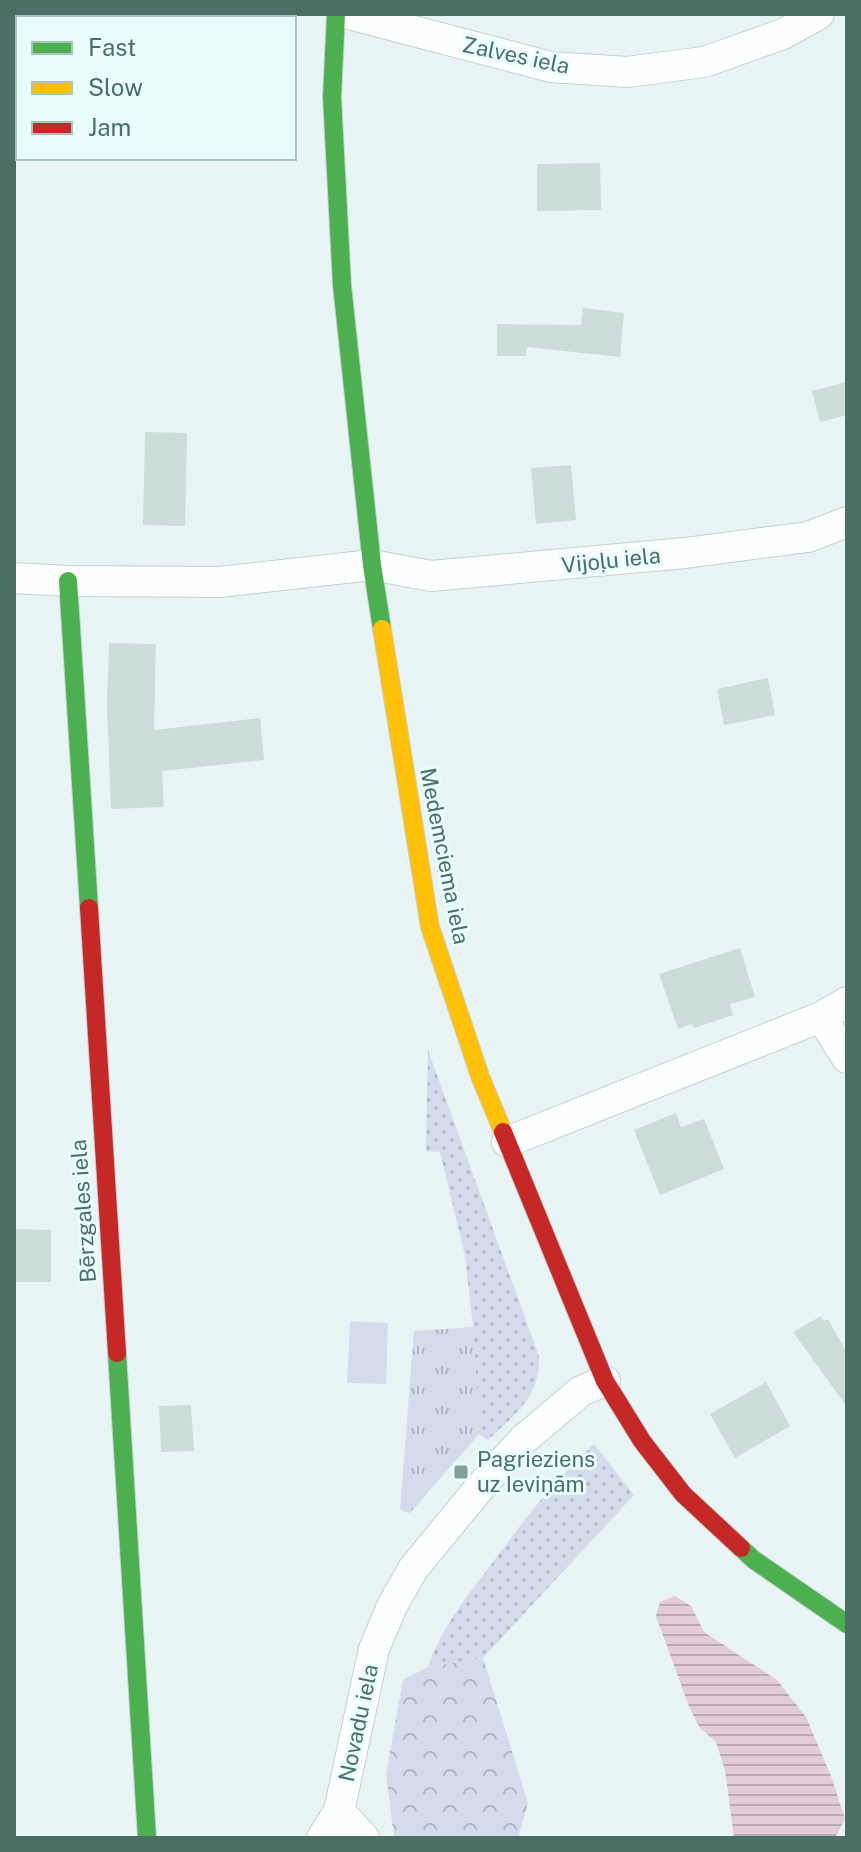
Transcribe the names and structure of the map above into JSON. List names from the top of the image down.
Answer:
{
  "streets": {
    "street": [
      "Zalves iela",
      "Vijoļu iela",
      "Medemciema iela",
      "Bērzgales iela",
      "Novadu iela"
    ]
  },
  "crossings": [
    ["Vijoļu iela", "Medemciema iela"],
    ["Vijoļu iela", "Bērzgales iela"],
    ["Medemciema iela", "Novadu iela"]
  ],
  "places": {
    "transit": ["Pagrieziens uz Ieviņām"]
  },
  "legend": ["Fast", "Slow", "Jam"]
}
